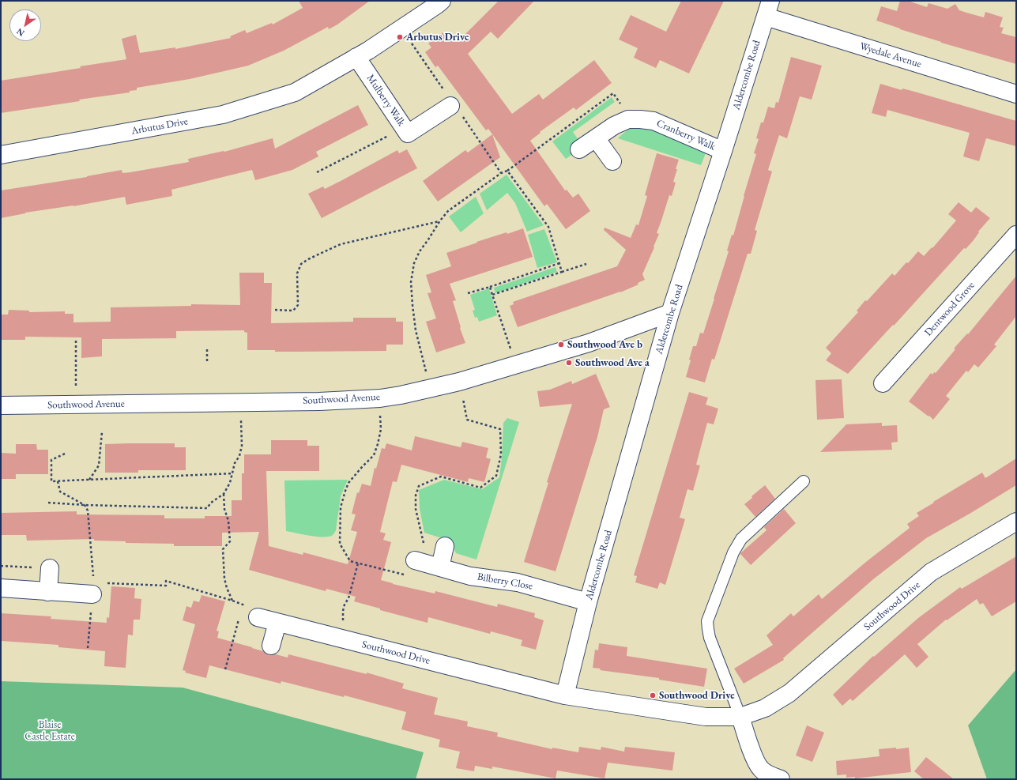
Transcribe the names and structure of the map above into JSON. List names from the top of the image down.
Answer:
{
  "streets": {
    "street": [
      "Wyedale Avenue",
      "Aldercombe Road",
      "Mulberry Walk",
      "Arbutus Drive",
      "Cranberry Walk",
      "Dentwood Grove",
      "Southwood Avenue",
      "Bilberry Close",
      "Southwood Drive"
    ]
  },
  "crossings": [
    ["Wyedale Avenue", "Aldercombe Road"],
    ["Aldercombe Road", "Cranberry Walk"],
    ["Aldercombe Road", "Southwood Avenue"],
    ["Aldercombe Road", "Bilberry Close"],
    ["Aldercombe Road", "Southwood Drive"],
    ["Mulberry Walk", "Arbutus Drive"]
  ],
  "parks": ["Blaise Castle Estate"],
  "places": [
    "Arbutus Drive",
    "Southwood Ave b",
    "Southwood Ave a",
    "Southwood Drive"
  ],
  "north": "bottom left"
}
